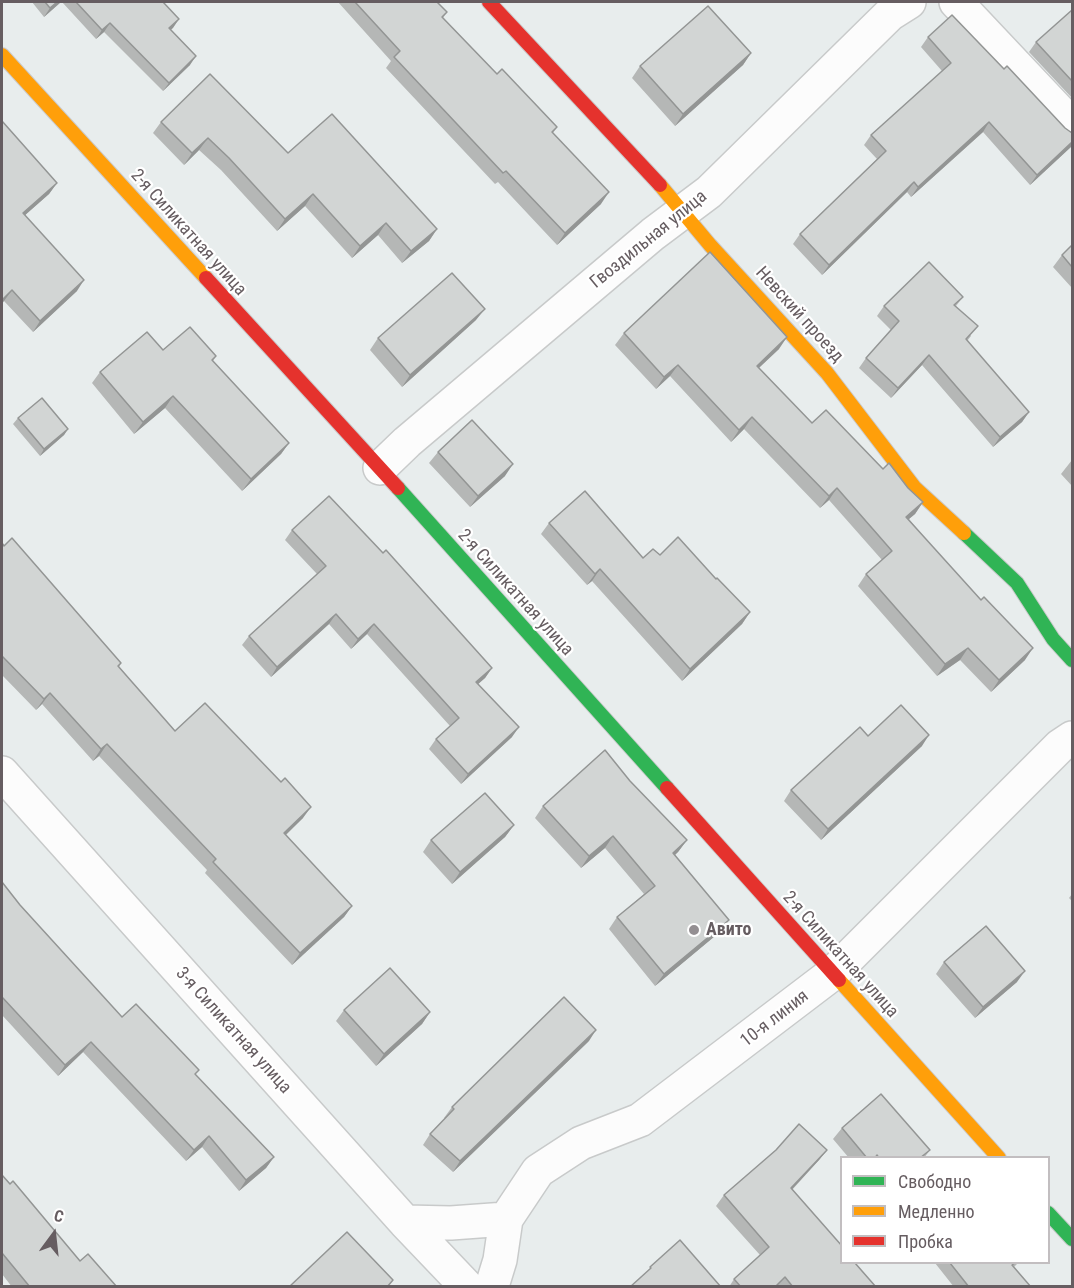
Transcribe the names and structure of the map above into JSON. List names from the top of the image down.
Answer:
{
  "streets": {
    "street": [
      "2-я Силикатная улица",
      "Гвоздильная улица",
      "Невский проезд",
      "10-я линия",
      "3-я Силикатная улица"
    ]
  },
  "crossings": [
    ["2-я Силикатная улица", "Гвоздильная улица"],
    ["2-я Силикатная улица", "10-я линия"],
    ["Гвоздильная улица", "Невский проезд"]
  ],
  "places": ["Авито"],
  "legend": ["Свободно", "Медленно", "Пробка"],
  "north": "top"
}
